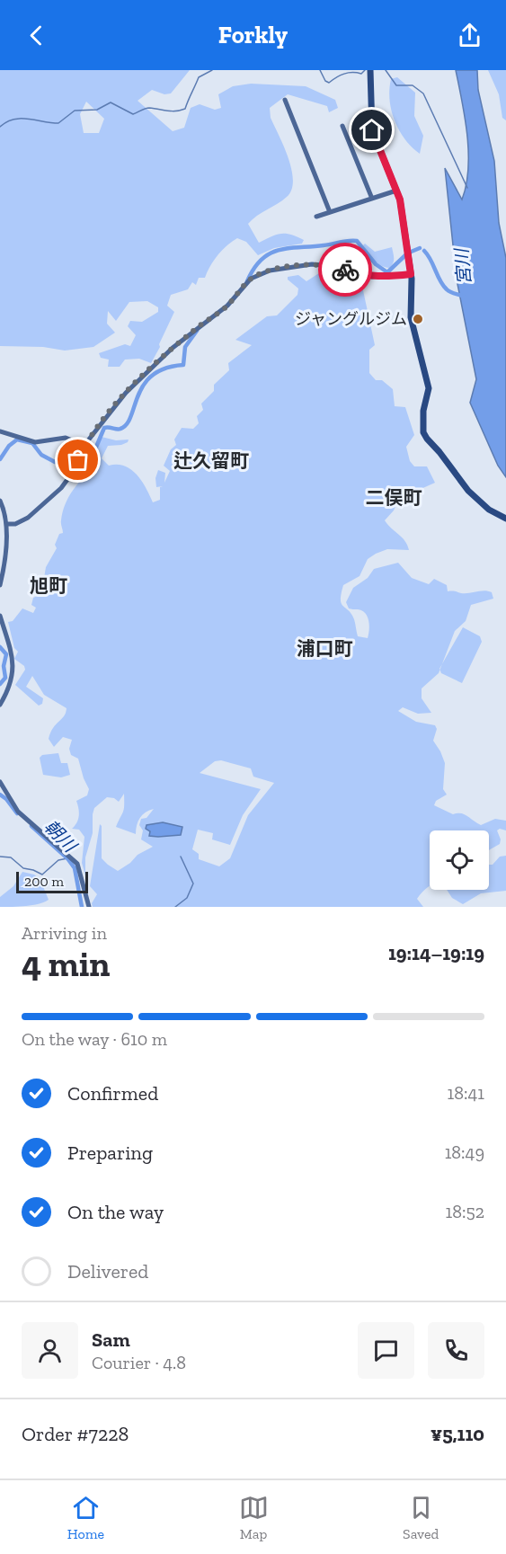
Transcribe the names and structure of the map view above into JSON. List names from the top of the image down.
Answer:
{
  "districts": [
    "辻久留町",
    "二俣町",
    "旭町",
    "浦口町"
  ],
  "water": ["宮川", "朝川"],
  "places": ["ジャングルジム"],
  "scale_bar": "200 m",
  "page": {
    "header": "Forkly",
    "scale": "200 m",
    "heading": ["4 min", "Arriving in", "19:14–19:19"],
    "panel": [
      "Sam",
      "Courier · 4.8",
      "Order #7228",
      "¥5,110"
    ],
    "bar": "On the way · 610 m",
    "list": [
      ["Confirmed", "18:41"],
      ["Preparing", "18:49"],
      ["On the way", "18:52"],
      "Delivered"
    ],
    "tabs": ["Home", "Map", "Saved"]
  }
}
